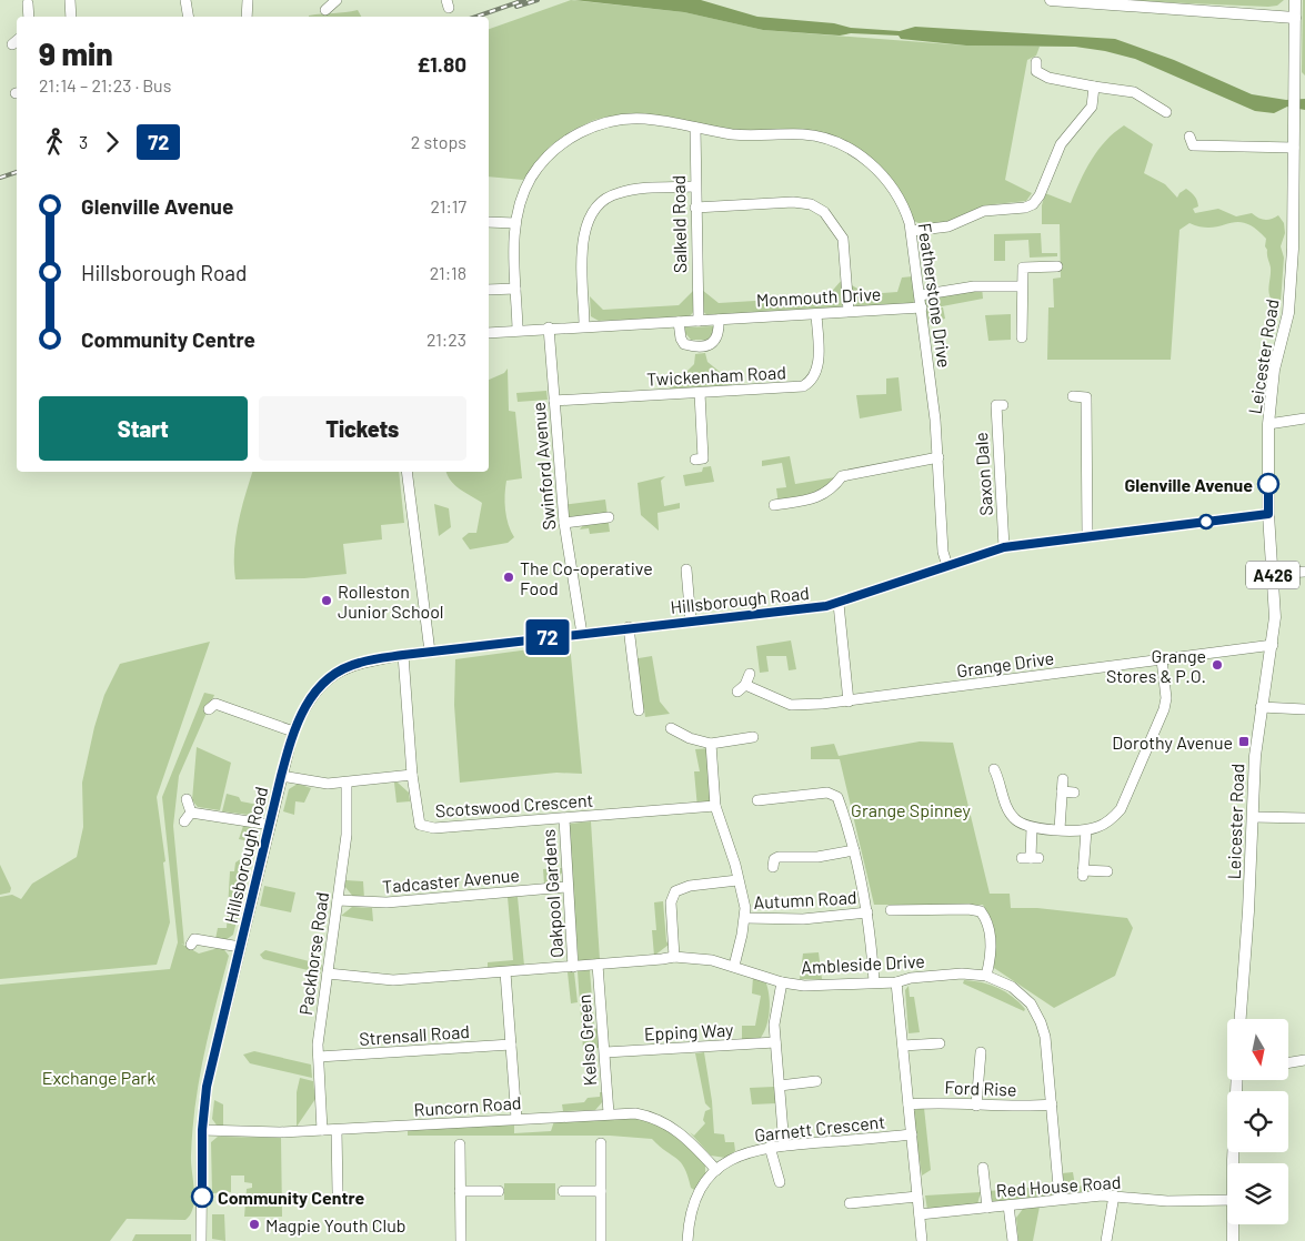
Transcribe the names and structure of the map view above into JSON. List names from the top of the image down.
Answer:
{
  "streets": {
    "main road": ["Leicester Road", "A426"],
    "street": [
      "Salkeld Road",
      "Featherstone Drive",
      "Monmouth Drive",
      "Twickenham Road",
      "Swinford Avenue",
      "Saxon Dale",
      "Hillsborough Road",
      "Grange Drive",
      "Scotswood Crescent",
      "Tadcaster Avenue",
      "Oakpool Gardens",
      "Autumn Road",
      "Packhorse Road",
      "Ambleside Drive",
      "Epping Way",
      "Strensall Road",
      "Kelso Green",
      "Ford Rise",
      "Runcorn Road",
      "Garnett Crescent",
      "Red House Road"
    ]
  },
  "crossings": [
    ["Salkeld Road", "Featherstone Drive"],
    ["Salkeld Road", "Monmouth Drive"],
    ["Featherstone Drive", "Monmouth Drive"],
    ["Featherstone Drive", "Hillsborough Road"],
    ["Monmouth Drive", "Twickenham Road"],
    ["Monmouth Drive", "Swinford Avenue"],
    ["Leicester Road", "A426"],
    ["Leicester Road", "Hillsborough Road"],
    ["Leicester Road", "Grange Drive"],
    ["Twickenham Road", "Swinford Avenue"],
    ["Swinford Avenue", "Hillsborough Road"],
    ["Saxon Dale", "Hillsborough Road"],
    ["Hillsborough Road", "Scotswood Crescent"],
    ["Hillsborough Road", "Runcorn Road"],
    ["Scotswood Crescent", "Oakpool Gardens"],
    ["Tadcaster Avenue", "Oakpool Gardens"],
    ["Tadcaster Avenue", "Packhorse Road"],
    ["Oakpool Gardens", "Ambleside Drive"],
    ["Packhorse Road", "Ambleside Drive"],
    ["Packhorse Road", "Strensall Road"],
    ["Packhorse Road", "Runcorn Road"],
    ["Ambleside Drive", "Kelso Green"],
    ["Ambleside Drive", "Ford Rise"],
    ["Ambleside Drive", "Red House Road"],
    ["Epping Way", "Kelso Green"],
    ["Kelso Green", "Runcorn Road"],
    ["Runcorn Road", "Garnett Crescent"]
  ],
  "parks": ["Grange Spinney", "Exchange Park"],
  "places": {
    "other": [
      "Glenville Avenue",
      "The Co-operative Food",
      "Rolleston Junior School",
      "Grange Stores & P.O.",
      "Community Centre",
      "Magpie Youth Club"
    ],
    "transit": ["Dorothy Avenue"]
  },
  "lines": ["bus line 72"],
  "north": "bottom",
  "page": {
    "on_map": "72",
    "heading": ["9 min", "21:14 – 21:23 · Bus", "£1.80"],
    "legs": ["3", "72", "2 stops"],
    "list": [
      {
        "name": "Glenville Avenue",
        "value": "21:17"
      },
      {
        "name": "Hillsborough Road",
        "value": "21:18"
      },
      {
        "name": "Community Centre",
        "value": "21:23"
      }
    ],
    "buttons": ["Start", "Tickets"]
  }
}
